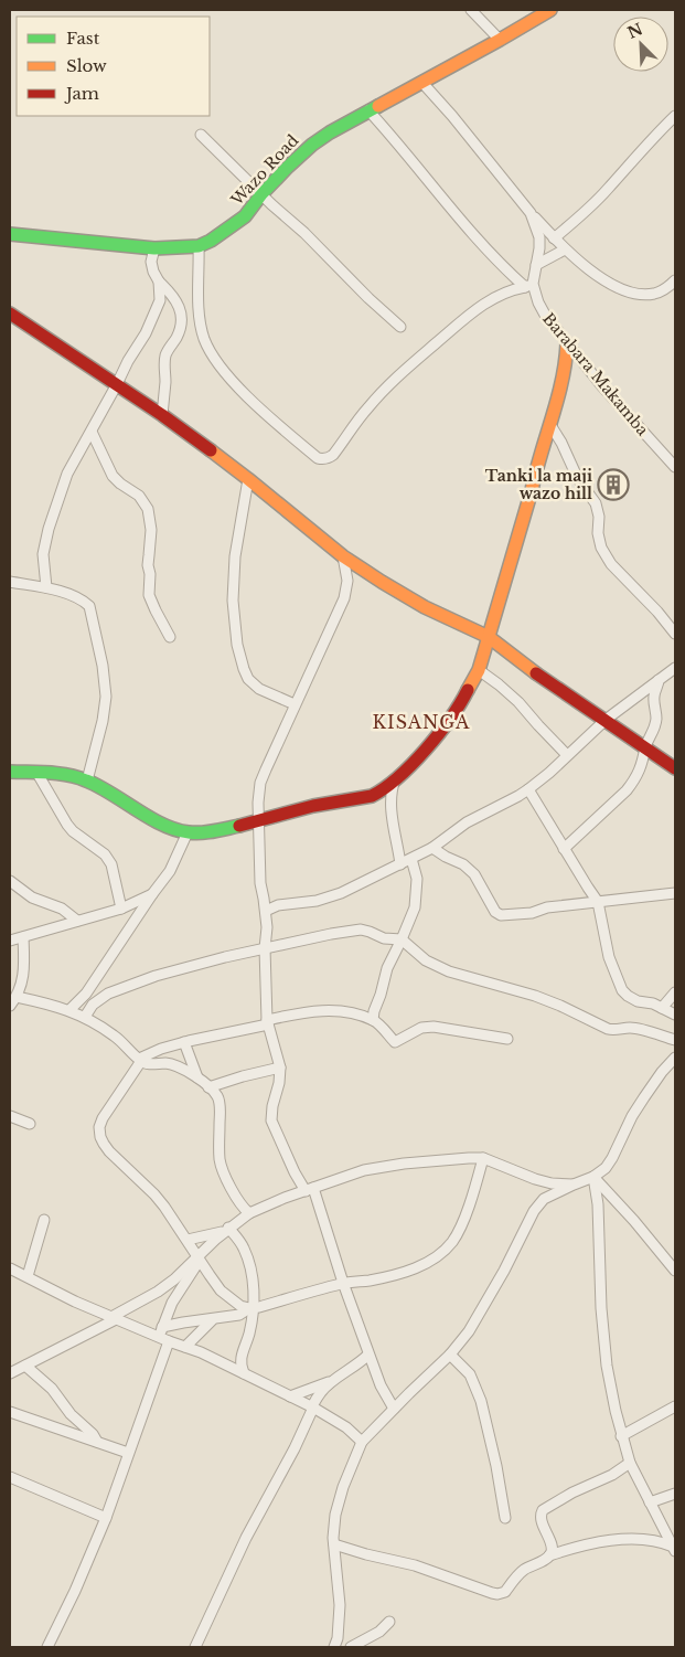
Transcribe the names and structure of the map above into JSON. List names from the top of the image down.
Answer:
{
  "streets": {
    "street": ["Wazo Road", "Barabara Makamba"]
  },
  "crossings": [
    ["Wazo Road", "Barabara Makamba"]
  ],
  "districts": ["KISANGA"],
  "places": {
    "building": ["Tanki la maji wazo hill"]
  },
  "legend": ["Fast", "Slow", "Jam"],
  "north": "top left"
}
